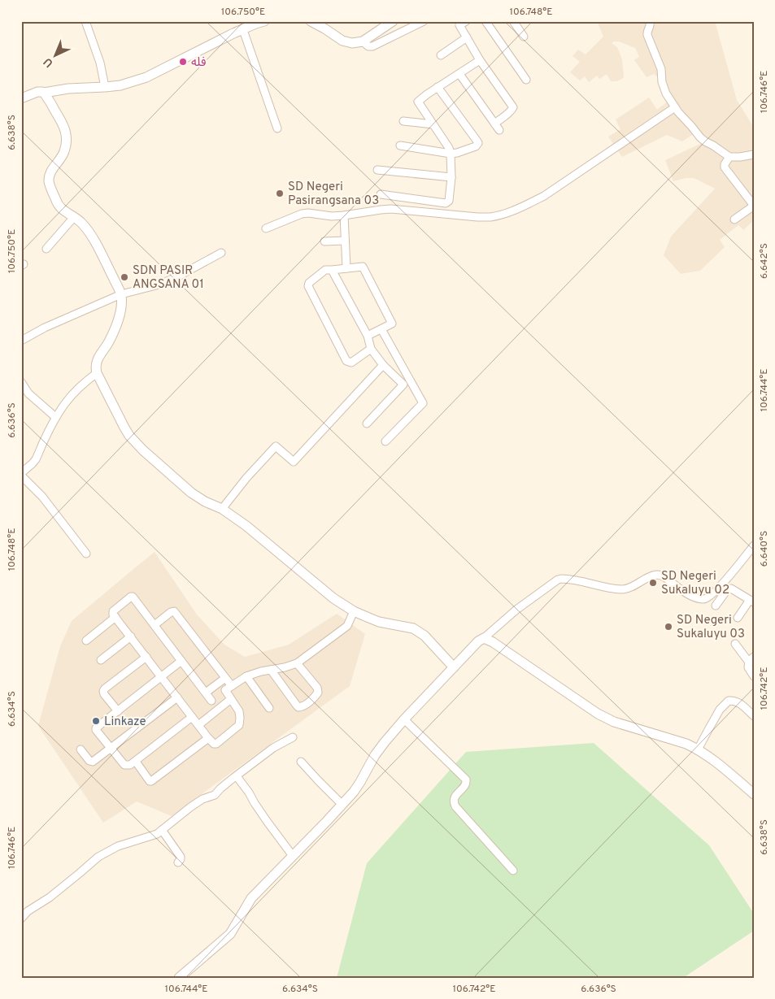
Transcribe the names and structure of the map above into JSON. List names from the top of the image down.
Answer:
{
  "places": [
    "فله",
    "SD Negeri Pasirangsana 03",
    "SDN PASIR ANGSANA 01",
    "SD Negeri Sukaluyu 02",
    "SD Negeri Sukaluyu 03",
    "Linkaze"
  ],
  "north": "bottom left",
  "coordinates": [
    "106.750°E",
    "106.748°E",
    "106.746°E",
    "6.638°S",
    "6.642°S",
    "106.744°E",
    "6.636°S",
    "6.640°S",
    "106.742°E",
    "6.634°S"
  ]
}
